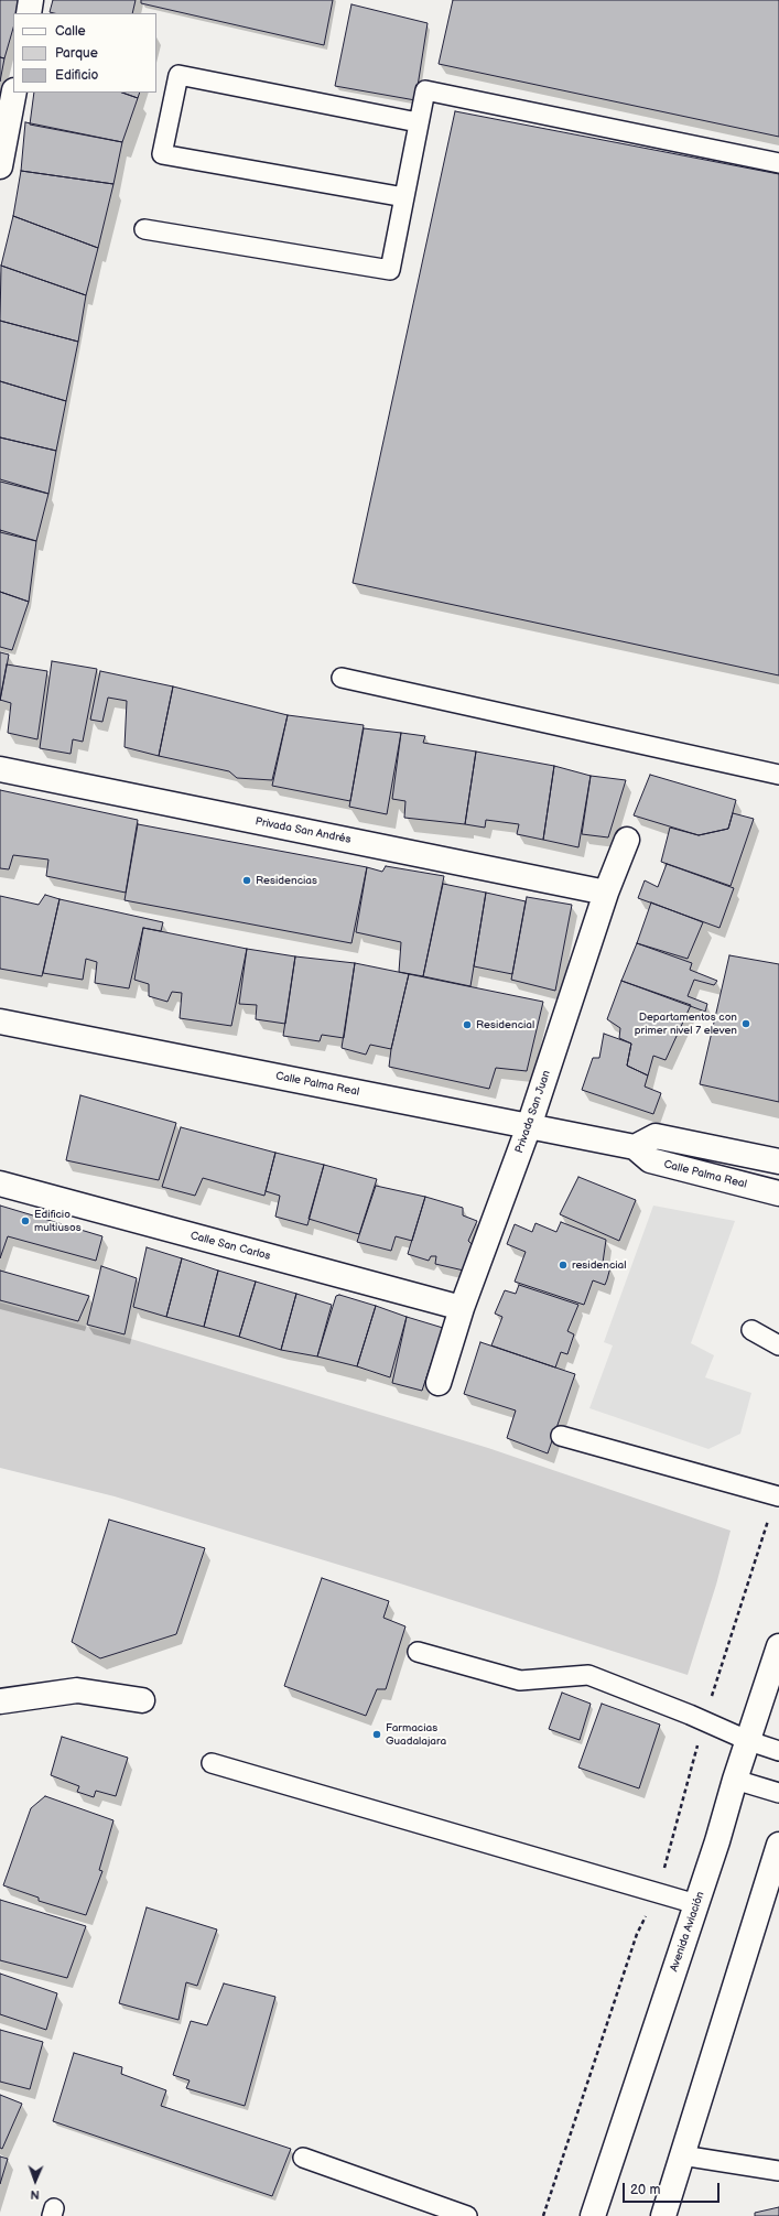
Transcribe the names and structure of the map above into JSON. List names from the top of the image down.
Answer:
{
  "streets": {
    "street": [
      "Privada San Andrés",
      "Calle Palma Real",
      "Privada San Juan",
      "Calle San Carlos",
      "Avenida Aviación"
    ]
  },
  "crossings": [
    ["Privada San Andrés", "Privada San Juan"],
    ["Calle Palma Real", "Privada San Juan"],
    ["Privada San Juan", "Calle San Carlos"]
  ],
  "places": [
    "Residencias",
    "Departamentos con primer nivel 7 eleven",
    "Residencial",
    "Edificio multiusos",
    "residencial",
    "Farmacias Guadalajara"
  ],
  "legend": ["Calle", "Parque", "Edificio"],
  "scale_bar": "20 m",
  "north": "bottom"
}
